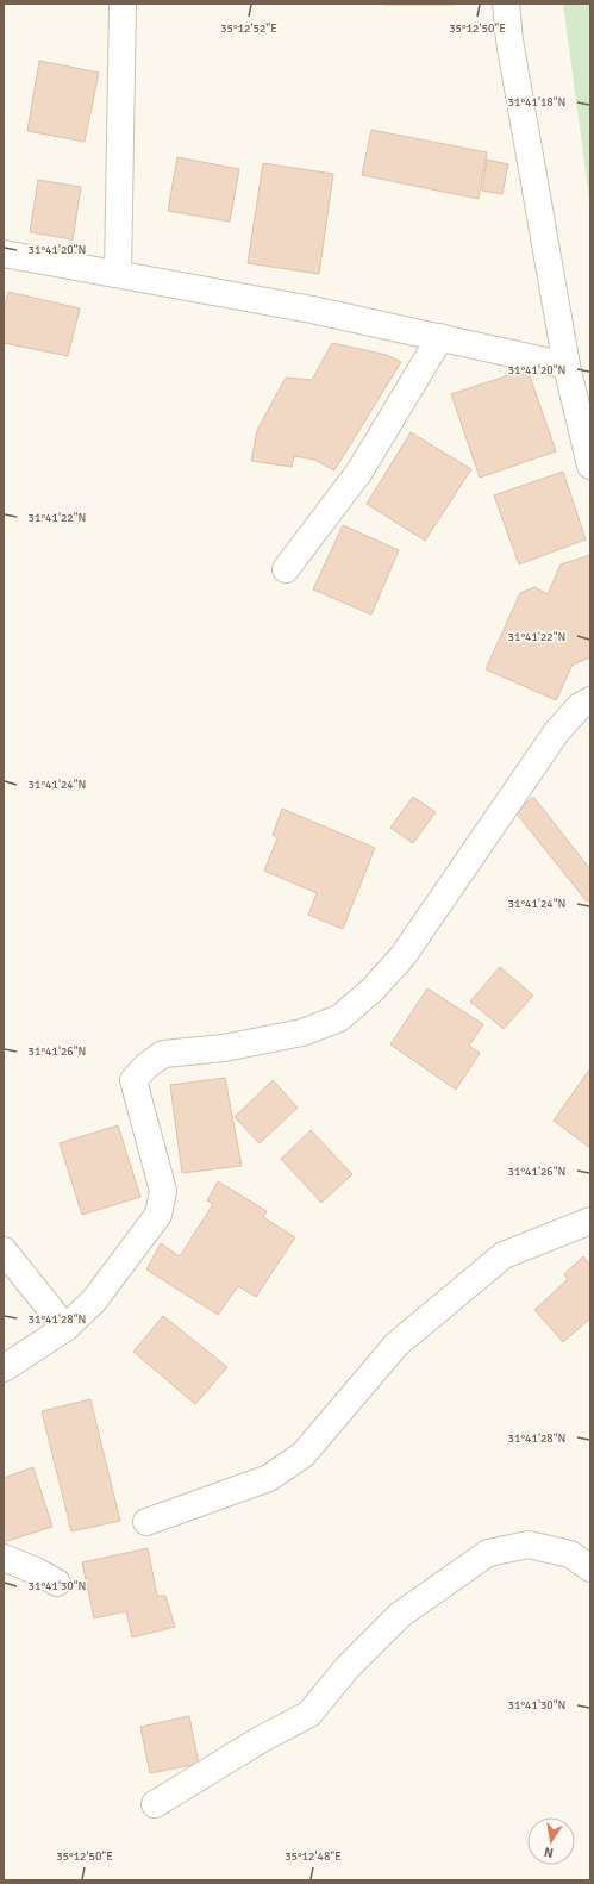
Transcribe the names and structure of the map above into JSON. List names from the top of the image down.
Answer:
{
  "north": "bottom",
  "coordinates": [
    "35°12'52\"E",
    "35°12'50\"E",
    "31°41'18\"N",
    "31°41'20\"N",
    "31°41'22\"N",
    "31°41'24\"N",
    "31°41'26\"N",
    "31°41'28\"N",
    "31°41'30\"N",
    "35°12'48\"E"
  ]
}
